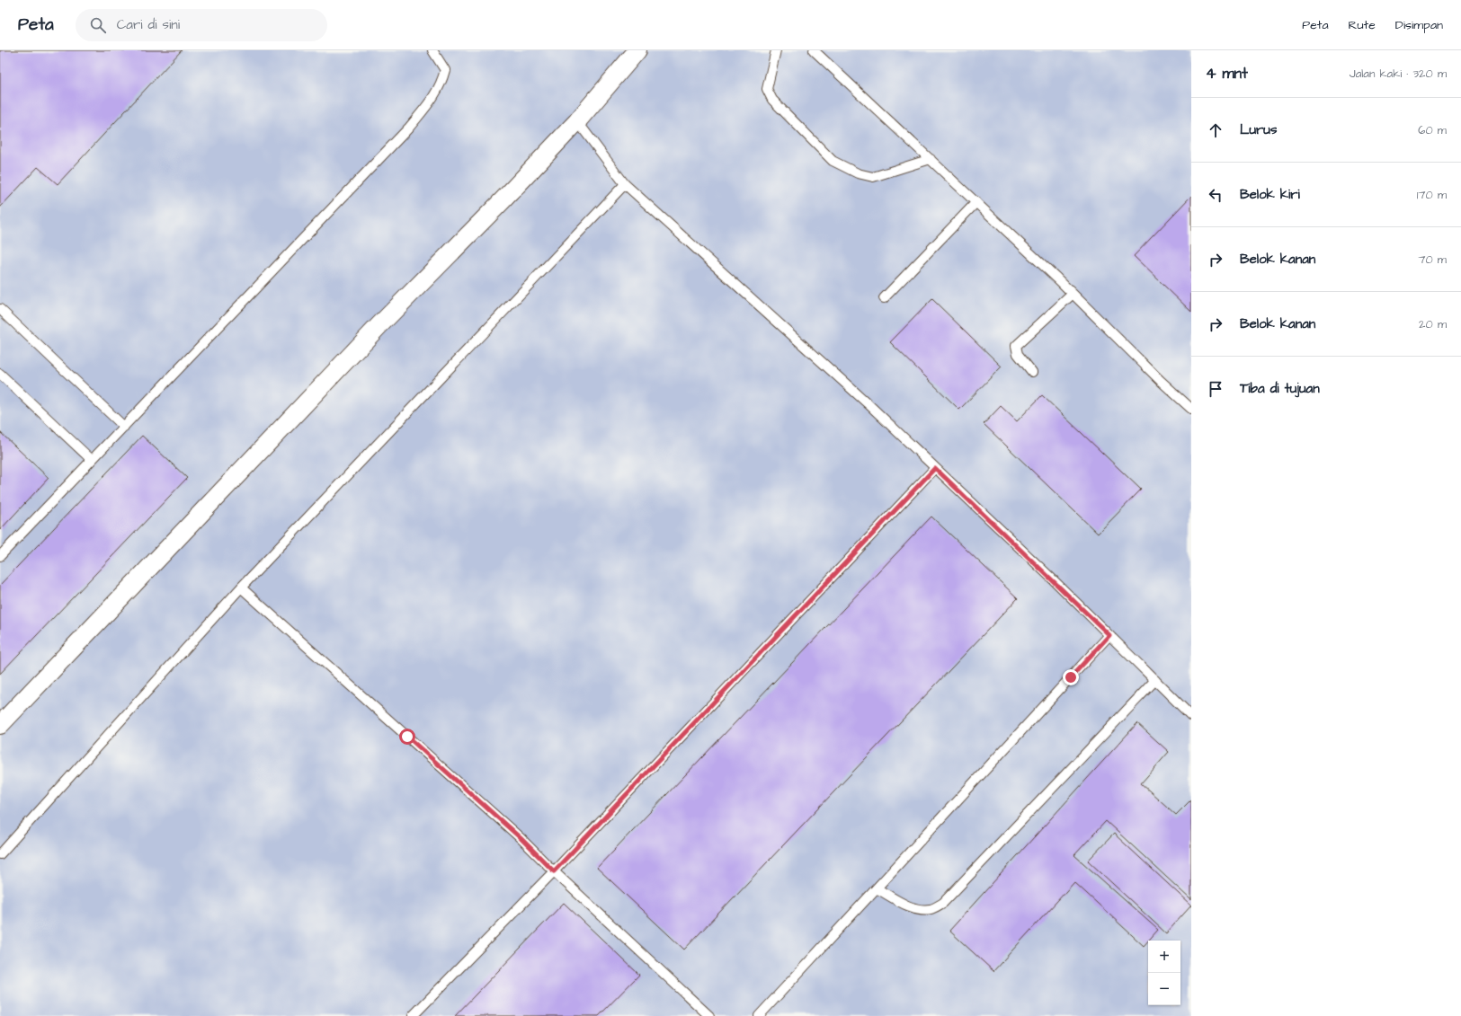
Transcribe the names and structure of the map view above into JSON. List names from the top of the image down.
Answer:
{
  "page": {
    "header": "Peta",
    "search": "Cari di sini",
    "nav": ["Peta", "Rute", "Disimpan"],
    "heading": ["4 mnt", "Jalan kaki · 320 m"],
    "list": [
      ["Lurus", "60 m"],
      ["Belok kiri", "170 m"],
      ["Belok kanan", "70 m"],
      ["Belok kanan", "20 m"],
      "Tiba di tujuan"
    ],
    "map_buttons": ["+", "−"]
  }
}
